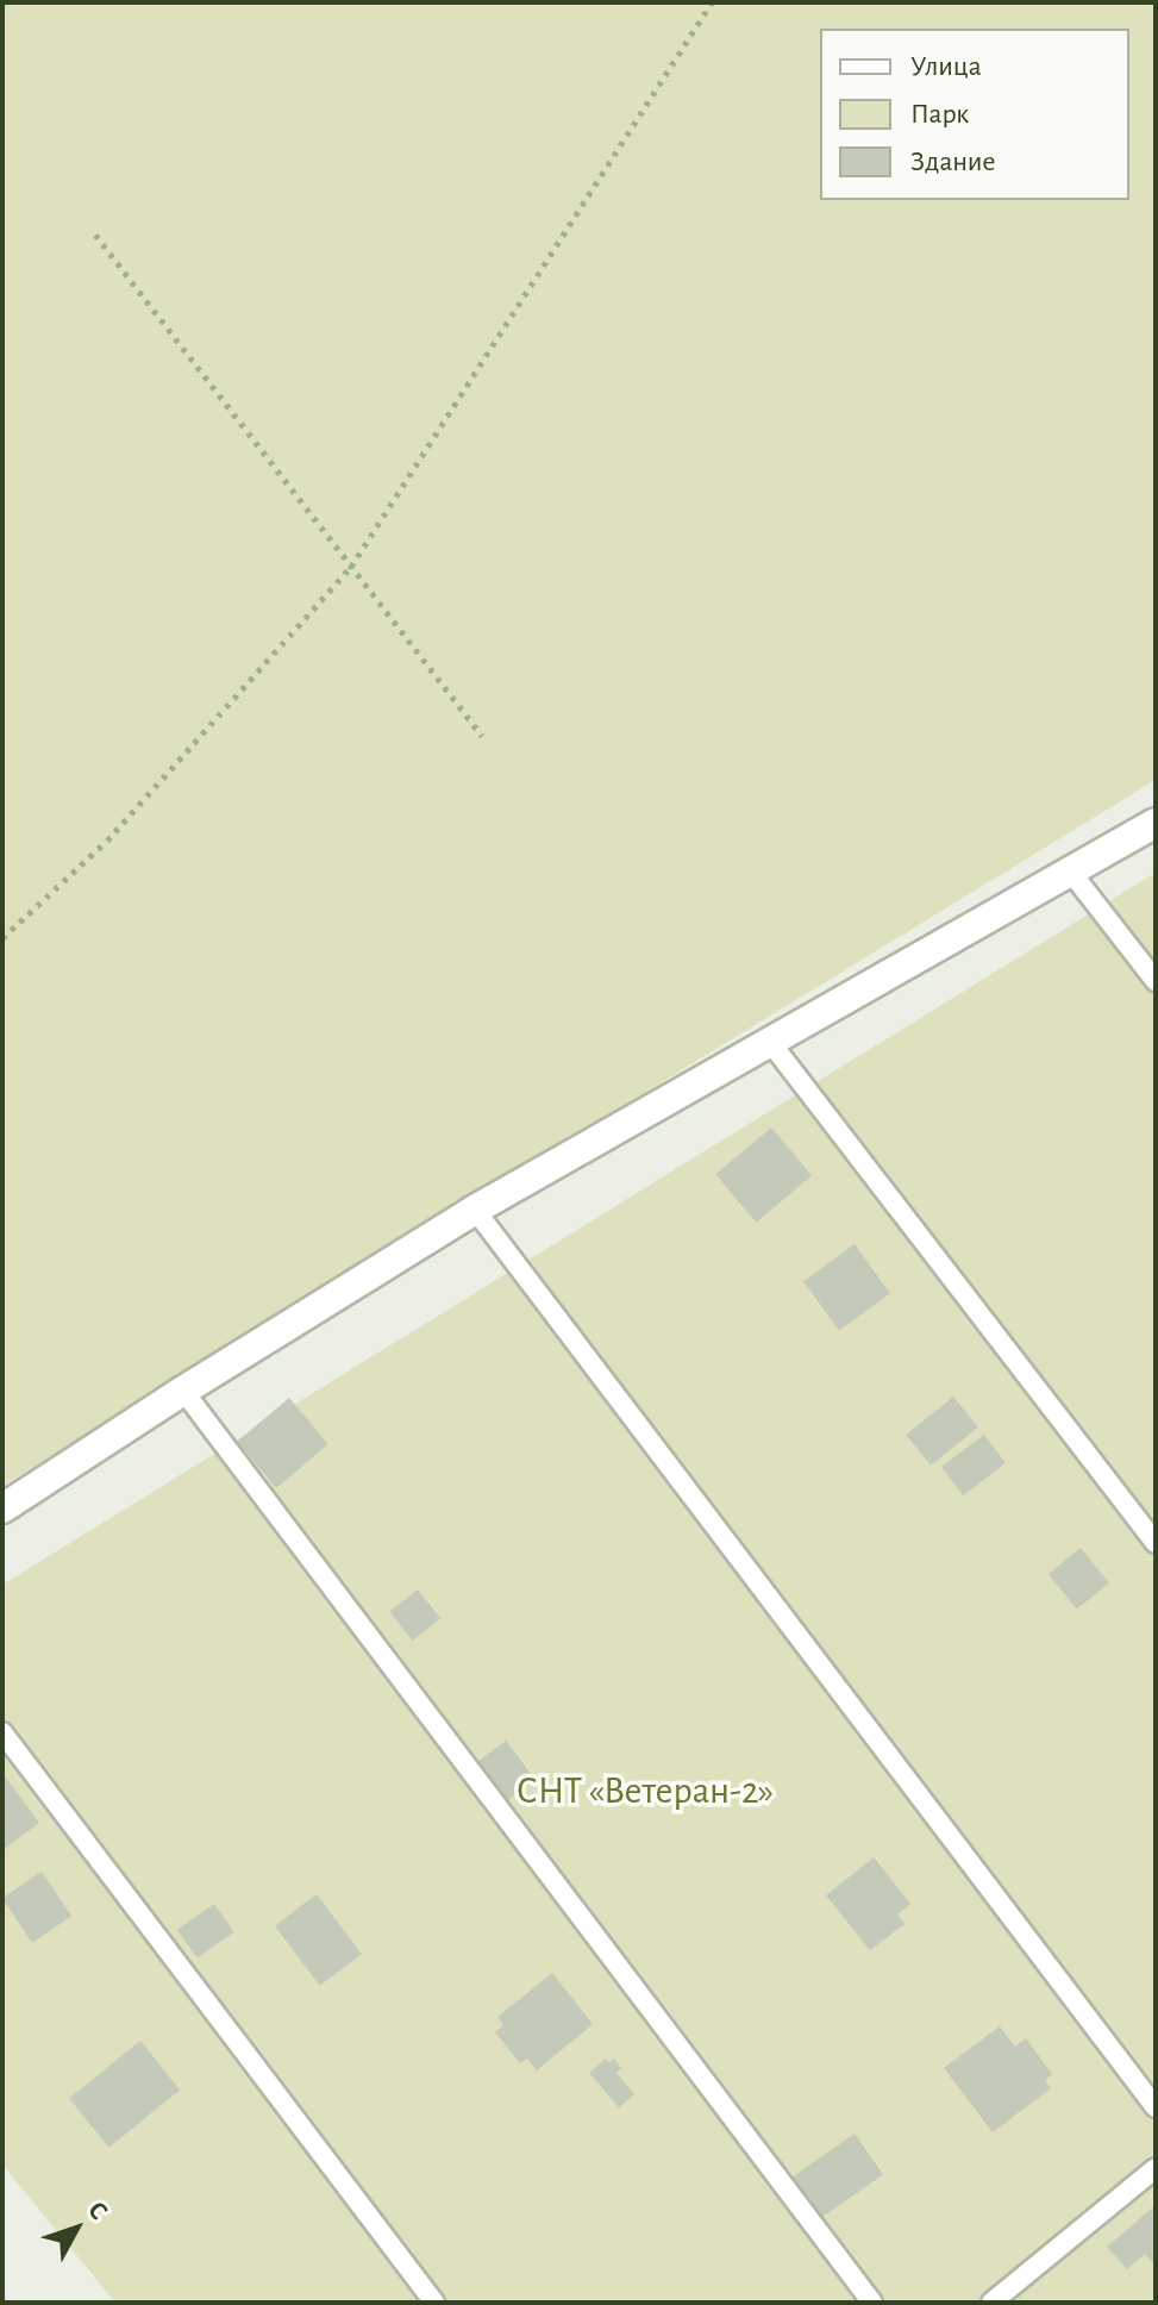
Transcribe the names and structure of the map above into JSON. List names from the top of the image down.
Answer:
{
  "parks": ["СНТ «Ветеран-2»"],
  "legend": ["Улица", "Парк", "Здание"],
  "north": "top right"
}
